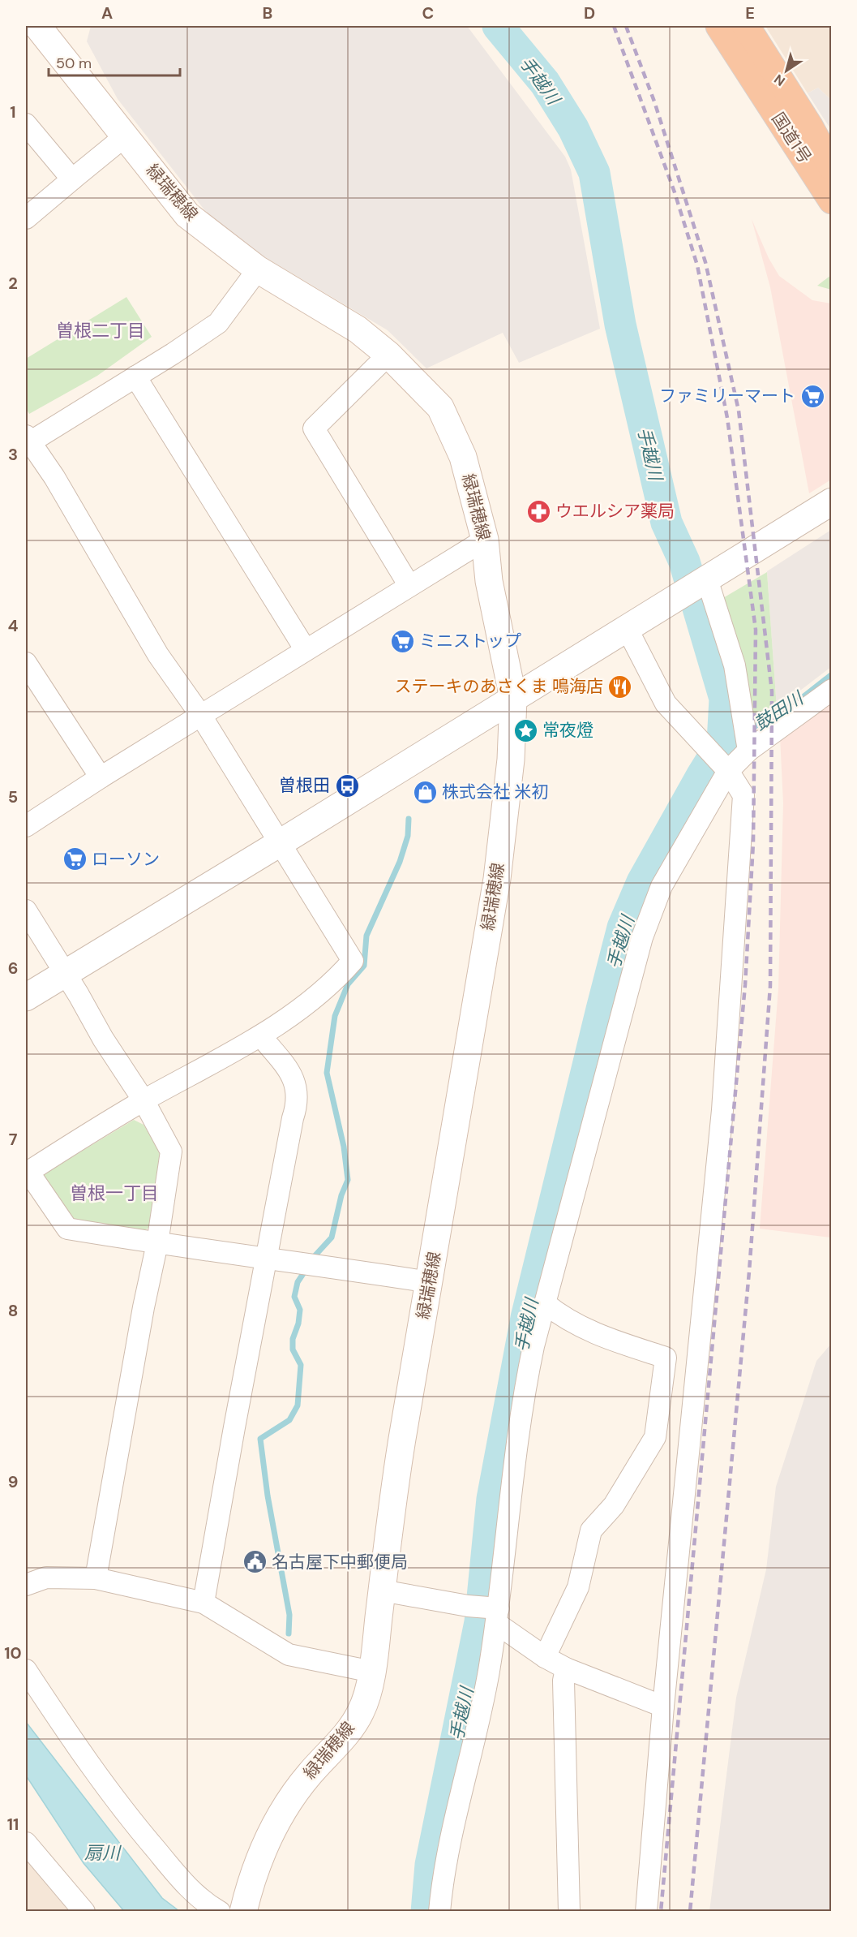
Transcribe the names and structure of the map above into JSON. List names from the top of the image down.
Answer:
{
  "streets": {
    "highway": ["国道1号"],
    "main road": ["緑瑞穂線"]
  },
  "districts": ["曽根二丁目", "曽根一丁目"],
  "water": ["手越川", "鼓田川", "扇川"],
  "places": {
    "supermarket": ["ファミリーマート", "ミニストップ", "ローソン"],
    "pharmacy": ["ウエルシア薬局"],
    "restaurant": ["ステーキのあさくま 鳴海店"],
    "place": ["常夜燈"],
    "bus stop": ["曽根田"],
    "shop": ["株式会社 米初"],
    "public building": ["名古屋下中郵便局"]
  },
  "scale_bar": "50 m",
  "north": "bottom left",
  "grid": {
    "columns": [
      "A",
      "B",
      "C",
      "D",
      "E"
    ],
    "rows": [
      "1",
      "2",
      "3",
      "4",
      "5",
      "6",
      "7",
      "8",
      "9",
      "10",
      "11"
    ]
  }
}
